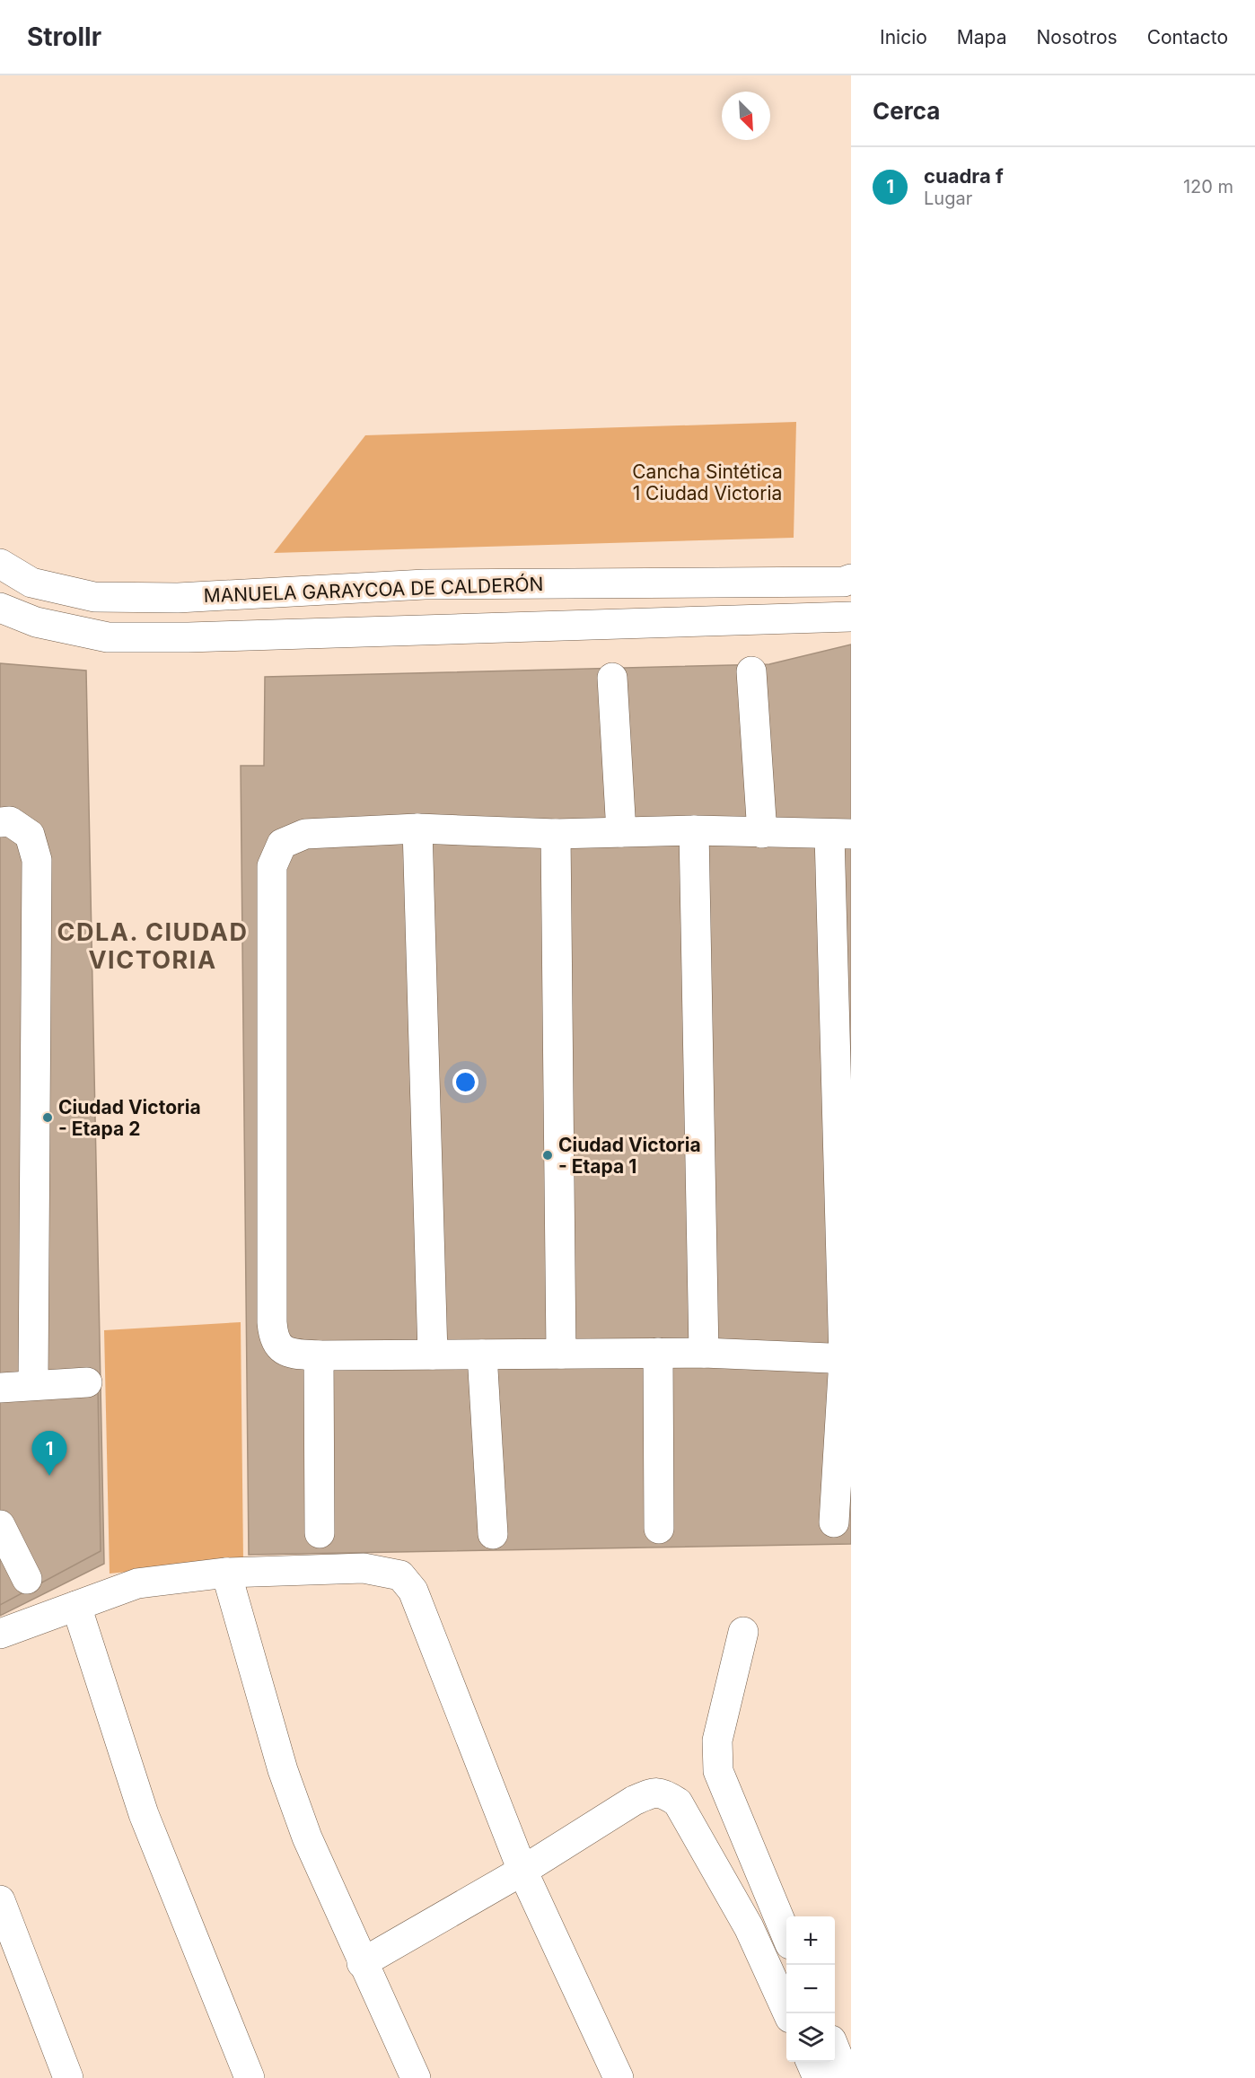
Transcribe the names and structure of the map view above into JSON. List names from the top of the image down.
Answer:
{
  "streets": {
    "street": ["MANUELA GARAYCOA DE CALDERÓN"]
  },
  "districts": ["CDLA. CIUDAD VICTORIA"],
  "parks": ["Cancha Sintética 1 Ciudad Victoria"],
  "places": ["Ciudad Victoria - Etapa 2", "Ciudad Victoria - Etapa 1"],
  "north": "bottom right",
  "page": {
    "header": "Strollr",
    "nav": [
      "Inicio",
      "Mapa",
      "Nosotros",
      "Contacto"
    ],
    "heading": "Cerca",
    "list": [
      {
        "mark": "1",
        "name": "cuadra f",
        "note": "Lugar",
        "value": "120 m"
      }
    ],
    "pins": "1",
    "map_buttons": ["+", "−"]
  }
}
